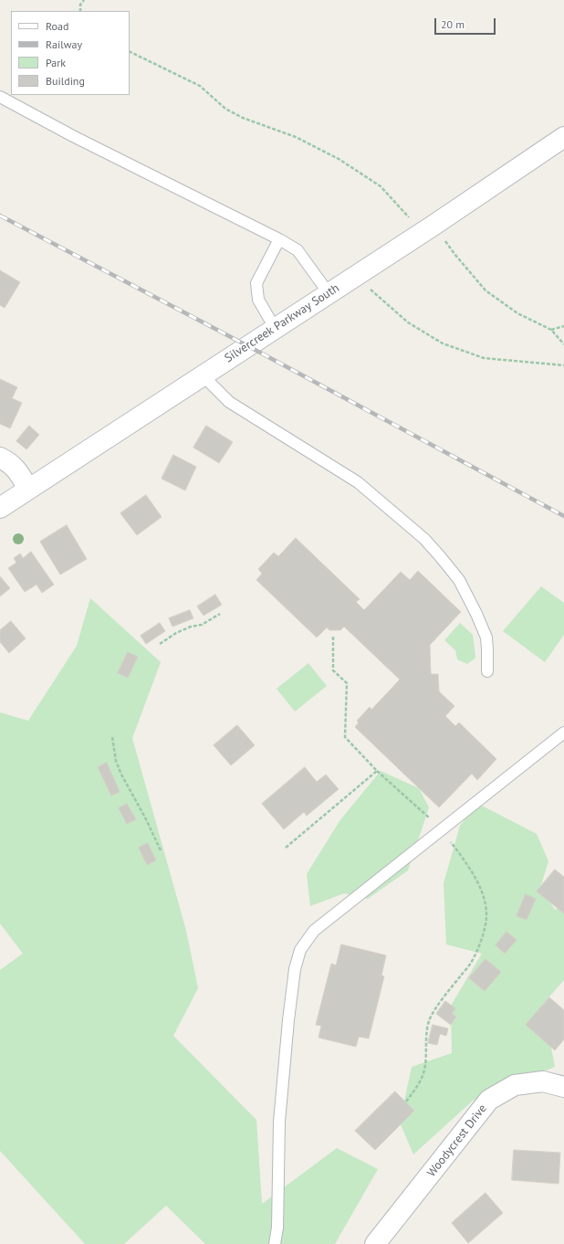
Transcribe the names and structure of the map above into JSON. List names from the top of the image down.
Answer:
{
  "streets": {
    "street": ["Silvercreek Parkway South", "Woodycrest Drive"]
  },
  "legend": [
    "Road",
    "Railway",
    "Park",
    "Building"
  ],
  "scale_bar": "20 m"
}
